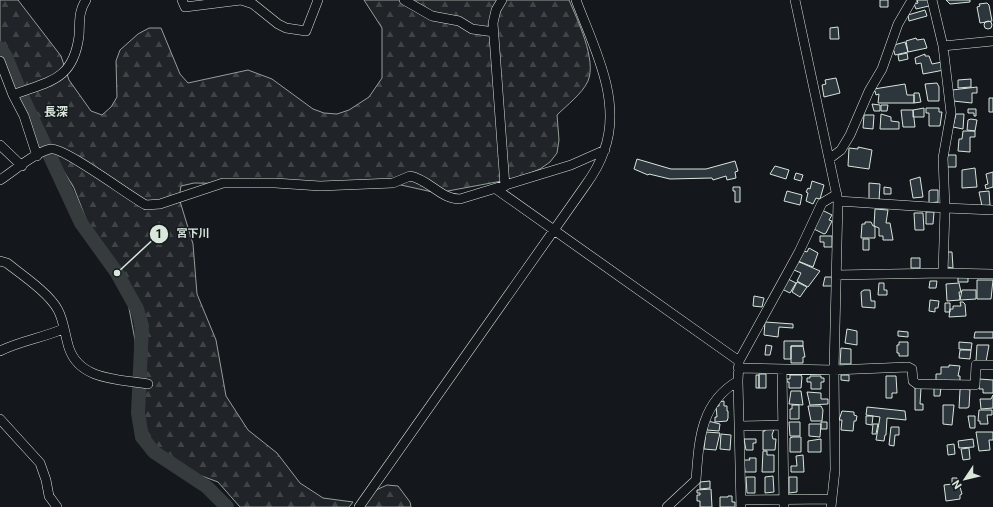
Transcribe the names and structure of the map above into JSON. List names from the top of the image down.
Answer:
{
  "districts": ["長深"],
  "places": ["宮下川"],
  "north": "bottom left"
}
